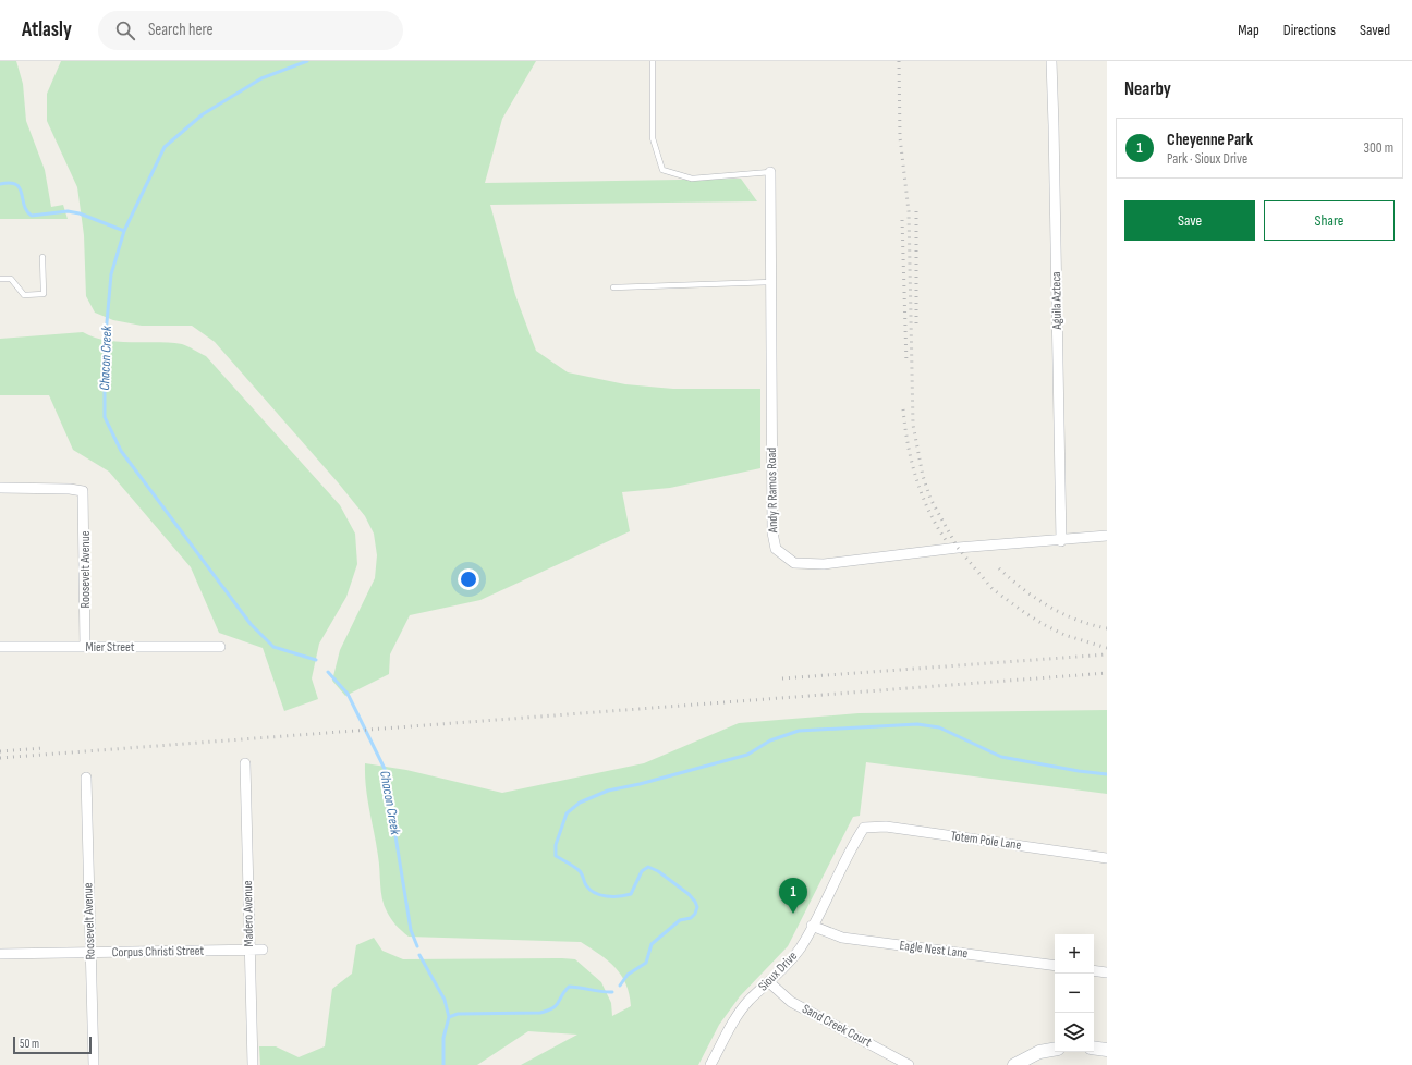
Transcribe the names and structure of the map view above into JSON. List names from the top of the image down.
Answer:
{
  "streets": {
    "street": [
      "Aguila Azteca",
      "Andy R Ramos Road",
      "Roosevelt Avenue",
      "Mier Street",
      "Totem Pole Lane",
      "Madero Avenue",
      "Eagle Nest Lane",
      "Corpus Christi Street",
      "Sioux Drive",
      "Sand Creek Court"
    ]
  },
  "crossings": [
    ["Aguila Azteca", "Andy R Ramos Road"],
    ["Roosevelt Avenue", "Mier Street"],
    ["Roosevelt Avenue", "Corpus Christi Street"],
    ["Totem Pole Lane", "Sioux Drive"],
    ["Madero Avenue", "Corpus Christi Street"],
    ["Eagle Nest Lane", "Sioux Drive"],
    ["Sioux Drive", "Sand Creek Court"]
  ],
  "water": ["Chacon Creek"],
  "scale_bar": "50 m",
  "page": {
    "header": "Atlasly",
    "search": "Search here",
    "nav": ["Map", "Directions", "Saved"],
    "heading": "Nearby",
    "list": [
      {
        "mark": "1",
        "name": "Cheyenne Park",
        "note": "Park · Sioux Drive",
        "value": "300 m"
      }
    ],
    "buttons": ["Save", "Share"],
    "pins": "1",
    "map_buttons": ["+", "−"],
    "scale": "50 m"
  }
}
